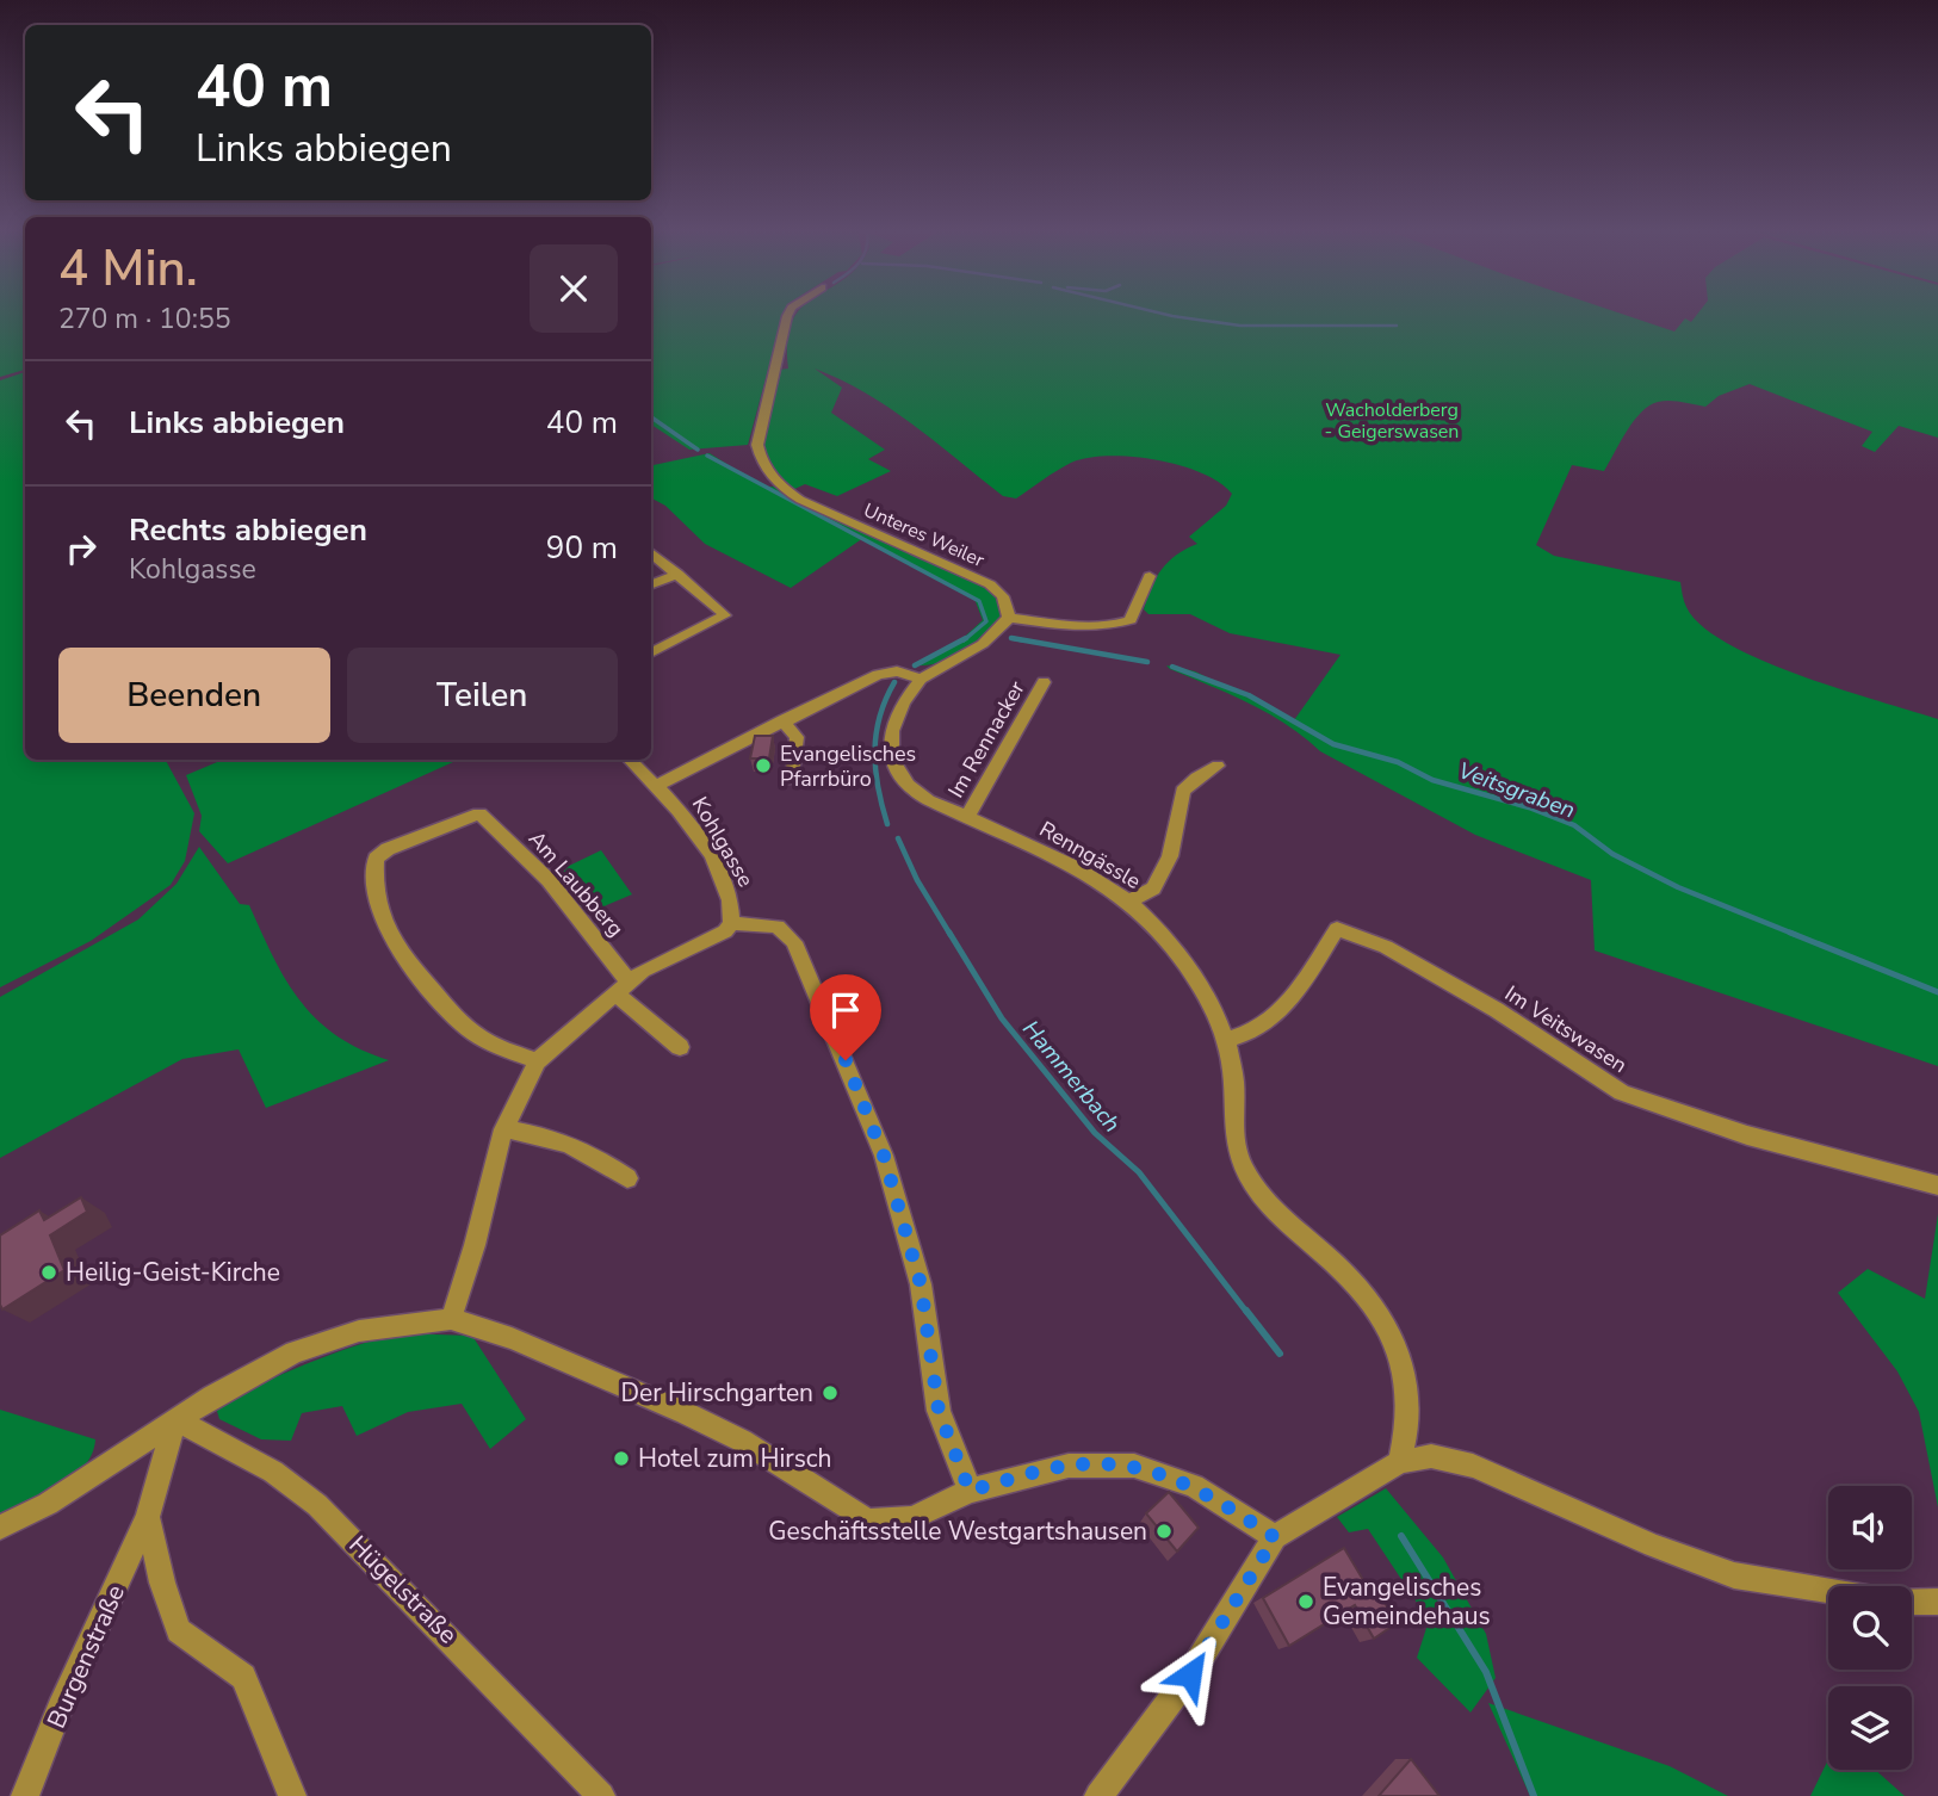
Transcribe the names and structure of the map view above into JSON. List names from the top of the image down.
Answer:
{
  "streets": {
    "street": [
      "Unteres Weiler",
      "Im Rennacker",
      "Kohlgasse",
      "Renngässle",
      "Am Laubberg",
      "Im Veitswasen",
      "Hügelstraße",
      "Burgenstraße"
    ]
  },
  "crossings": [
    ["Im Rennacker", "Renngässle"],
    ["Renngässle", "Im Veitswasen"],
    ["Hügelstraße", "Burgenstraße"]
  ],
  "water": ["Veitsgraben", "Hammerbach"],
  "parks": ["Wacholderberg - Geigerswasen"],
  "places": [
    "Evangelisches Pfarrbüro",
    "Heilig-Geist-Kirche",
    "Der Hirschgarten",
    "Hotel zum Hirsch",
    "Geschäftsstelle Westgartshausen",
    "Evangelisches Gemeindehaus"
  ],
  "page": {
    "turn": ["40 m", "Links abbiegen"],
    "heading": ["4 Min.", "270 m · 10:55"],
    "list": [
      {
        "name": "Links abbiegen",
        "value": "40 m"
      },
      {
        "name": "Rechts abbiegen",
        "note": "Kohlgasse",
        "value": "90 m"
      }
    ],
    "buttons": ["Beenden", "Teilen"]
  }
}
